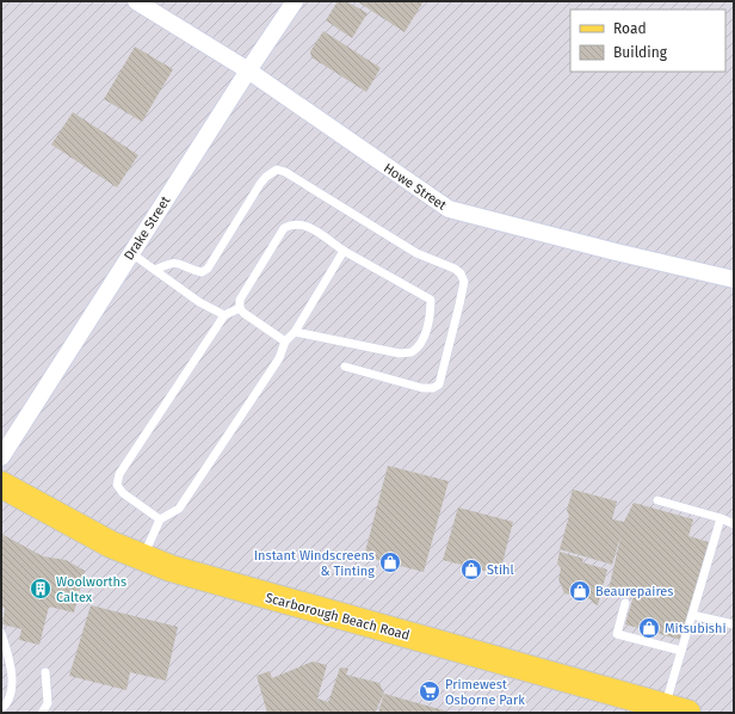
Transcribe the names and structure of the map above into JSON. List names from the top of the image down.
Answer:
{
  "streets": {
    "main road": ["Scarborough Beach Road"],
    "street": ["Howe Street", "Drake Street"]
  },
  "crossings": [
    ["Howe Street", "Drake Street"]
  ],
  "places": {
    "shop": [
      "Instant Windscreens & Tinting",
      "Stihl",
      "Beaurepaires",
      "Mitsubishi"
    ],
    "building": ["Woolworths Caltex"],
    "supermarket": ["Primewest Osborne Park"]
  },
  "legend": ["Road", "Building"]
}
